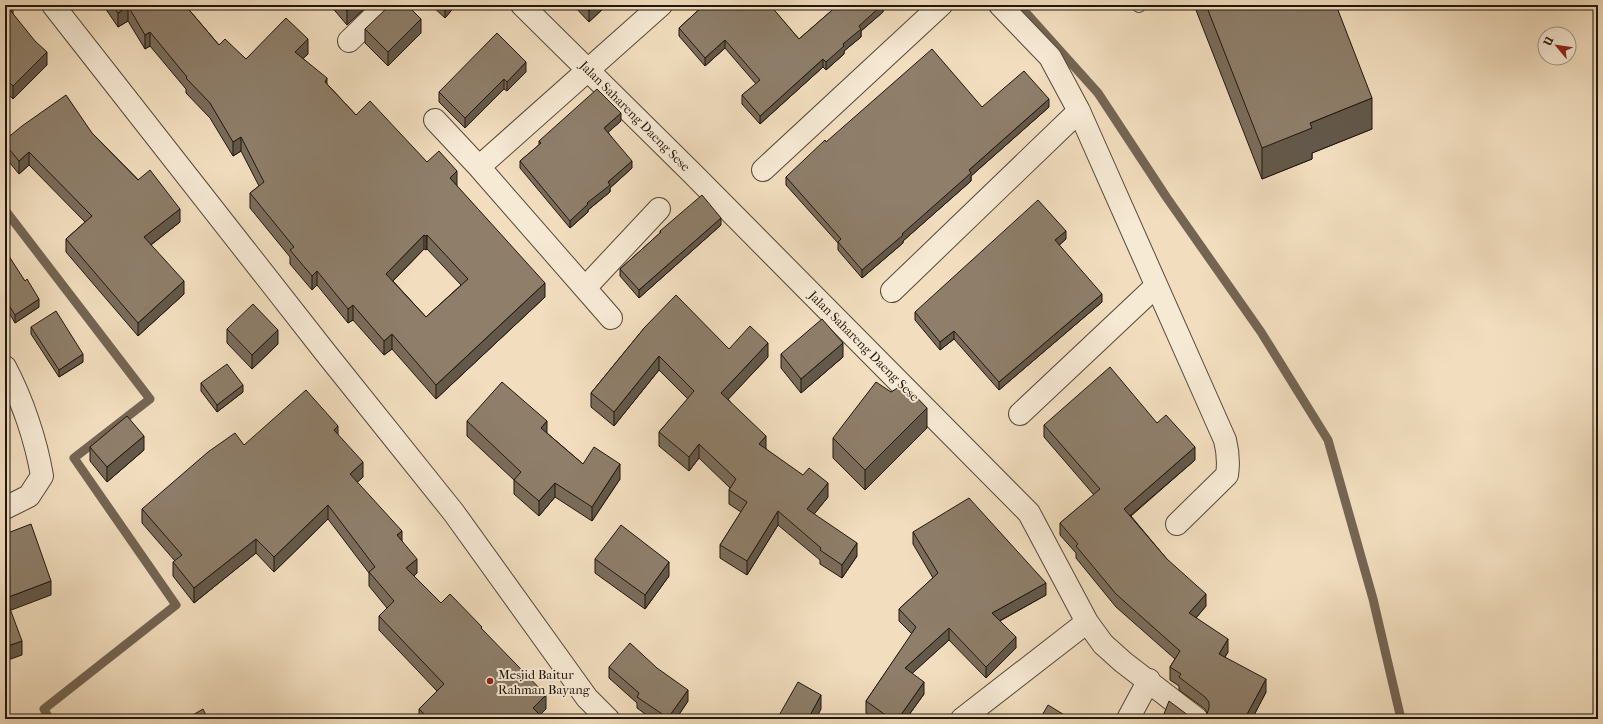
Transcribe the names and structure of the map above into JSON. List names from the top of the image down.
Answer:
{
  "streets": {
    "street": ["Jalan Sahareng Daeng Sese"]
  },
  "places": ["Mesjid Baitur Rahman Bayang"],
  "north": "top left"
}
